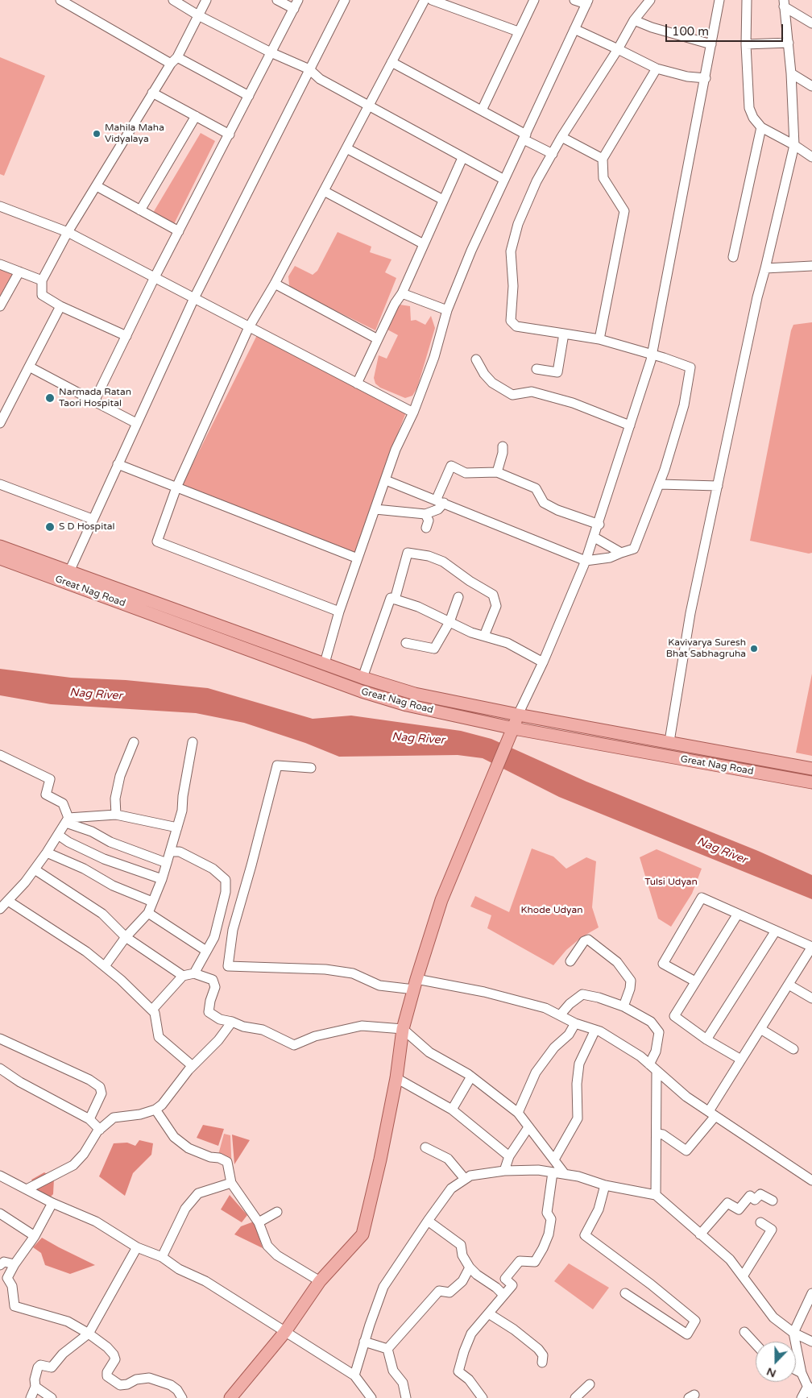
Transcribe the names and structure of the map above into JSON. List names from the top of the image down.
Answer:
{
  "streets": {
    "main road": ["Great Nag Road"]
  },
  "water": ["Nag River"],
  "parks": ["Tulsi Udyan", "Khode Udyan"],
  "places": [
    "Mahila Maha Vidyalaya",
    "Narmada Ratan Taori Hospital",
    "S D Hospital",
    "Kavivarya Suresh Bhat Sabhagruha"
  ],
  "scale_bar": "100 m",
  "north": "bottom"
}
